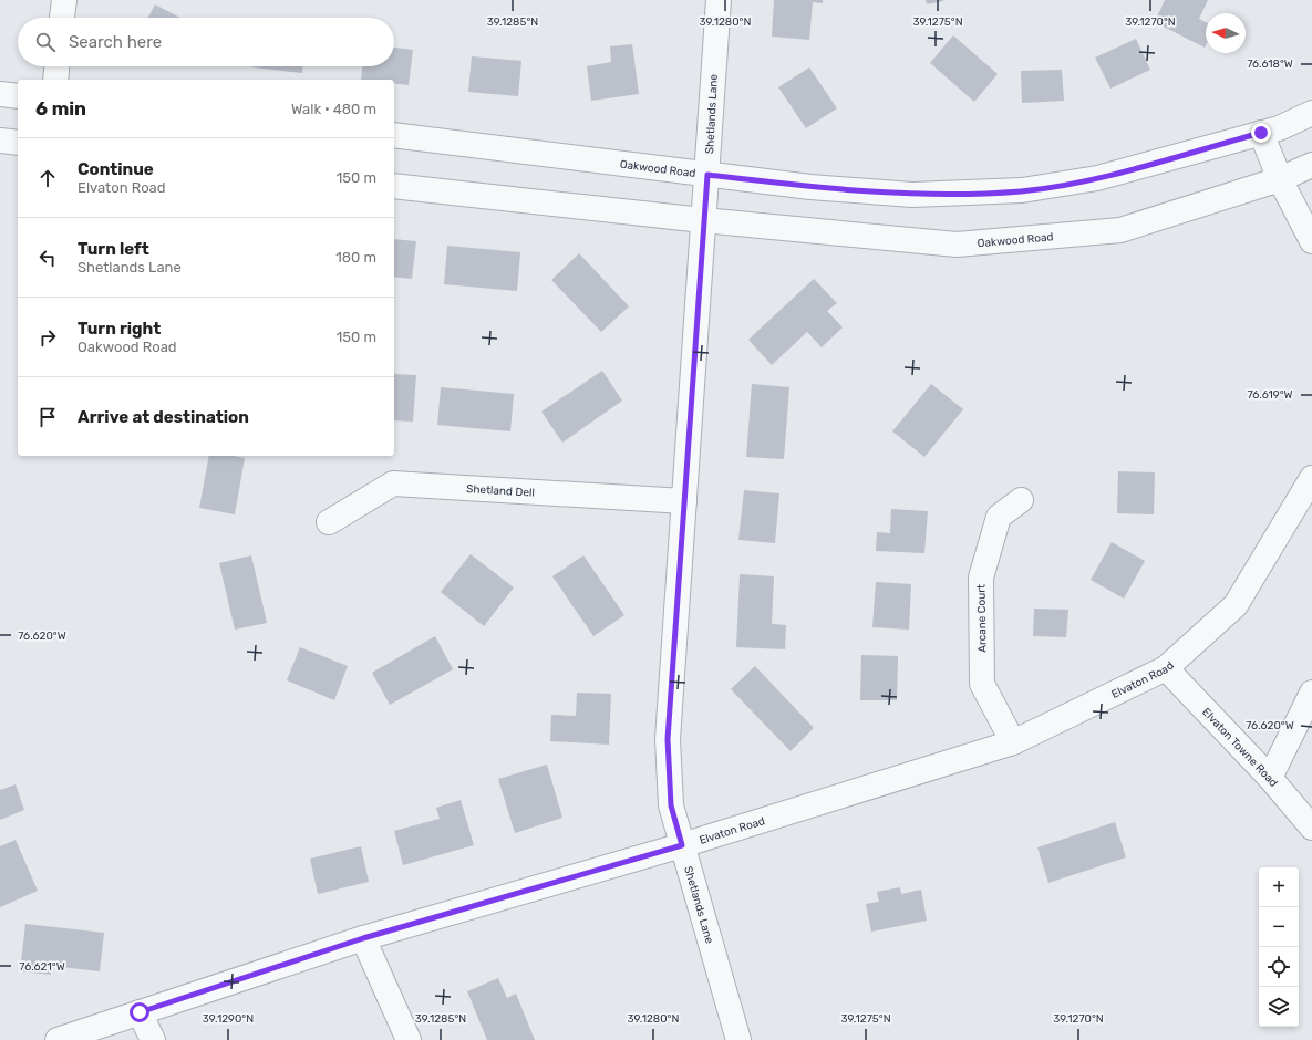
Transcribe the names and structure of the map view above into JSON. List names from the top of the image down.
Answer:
{
  "streets": {
    "street": [
      "Shetlands Lane",
      "Oakwood Road",
      "Shetland Dell",
      "Arcane Court",
      "Elvaton Road",
      "Elvaton Towne Road"
    ]
  },
  "crossings": [
    ["Shetlands Lane", "Oakwood Road"],
    ["Shetlands Lane", "Shetland Dell"],
    ["Shetlands Lane", "Elvaton Road"],
    ["Arcane Court", "Elvaton Road"],
    ["Elvaton Road", "Elvaton Towne Road"]
  ],
  "north": "left",
  "page": {
    "search": "Search here",
    "heading": ["6 min", "Walk · 480 m"],
    "list": [
      ["Continue", "Elvaton Road", "150 m"],
      ["Turn left", "Shetlands Lane", "180 m"],
      ["Turn right", "Oakwood Road", "150 m"],
      "Arrive at destination"
    ],
    "map_buttons": ["+", "−"]
  },
  "coordinates": [
    "39.1285°N",
    "39.1280°N",
    "39.1275°N",
    "39.1270°N",
    "76.618°W",
    "76.619°W",
    "76.620°W",
    "76.621°W",
    "39.1290°N"
  ]
}
